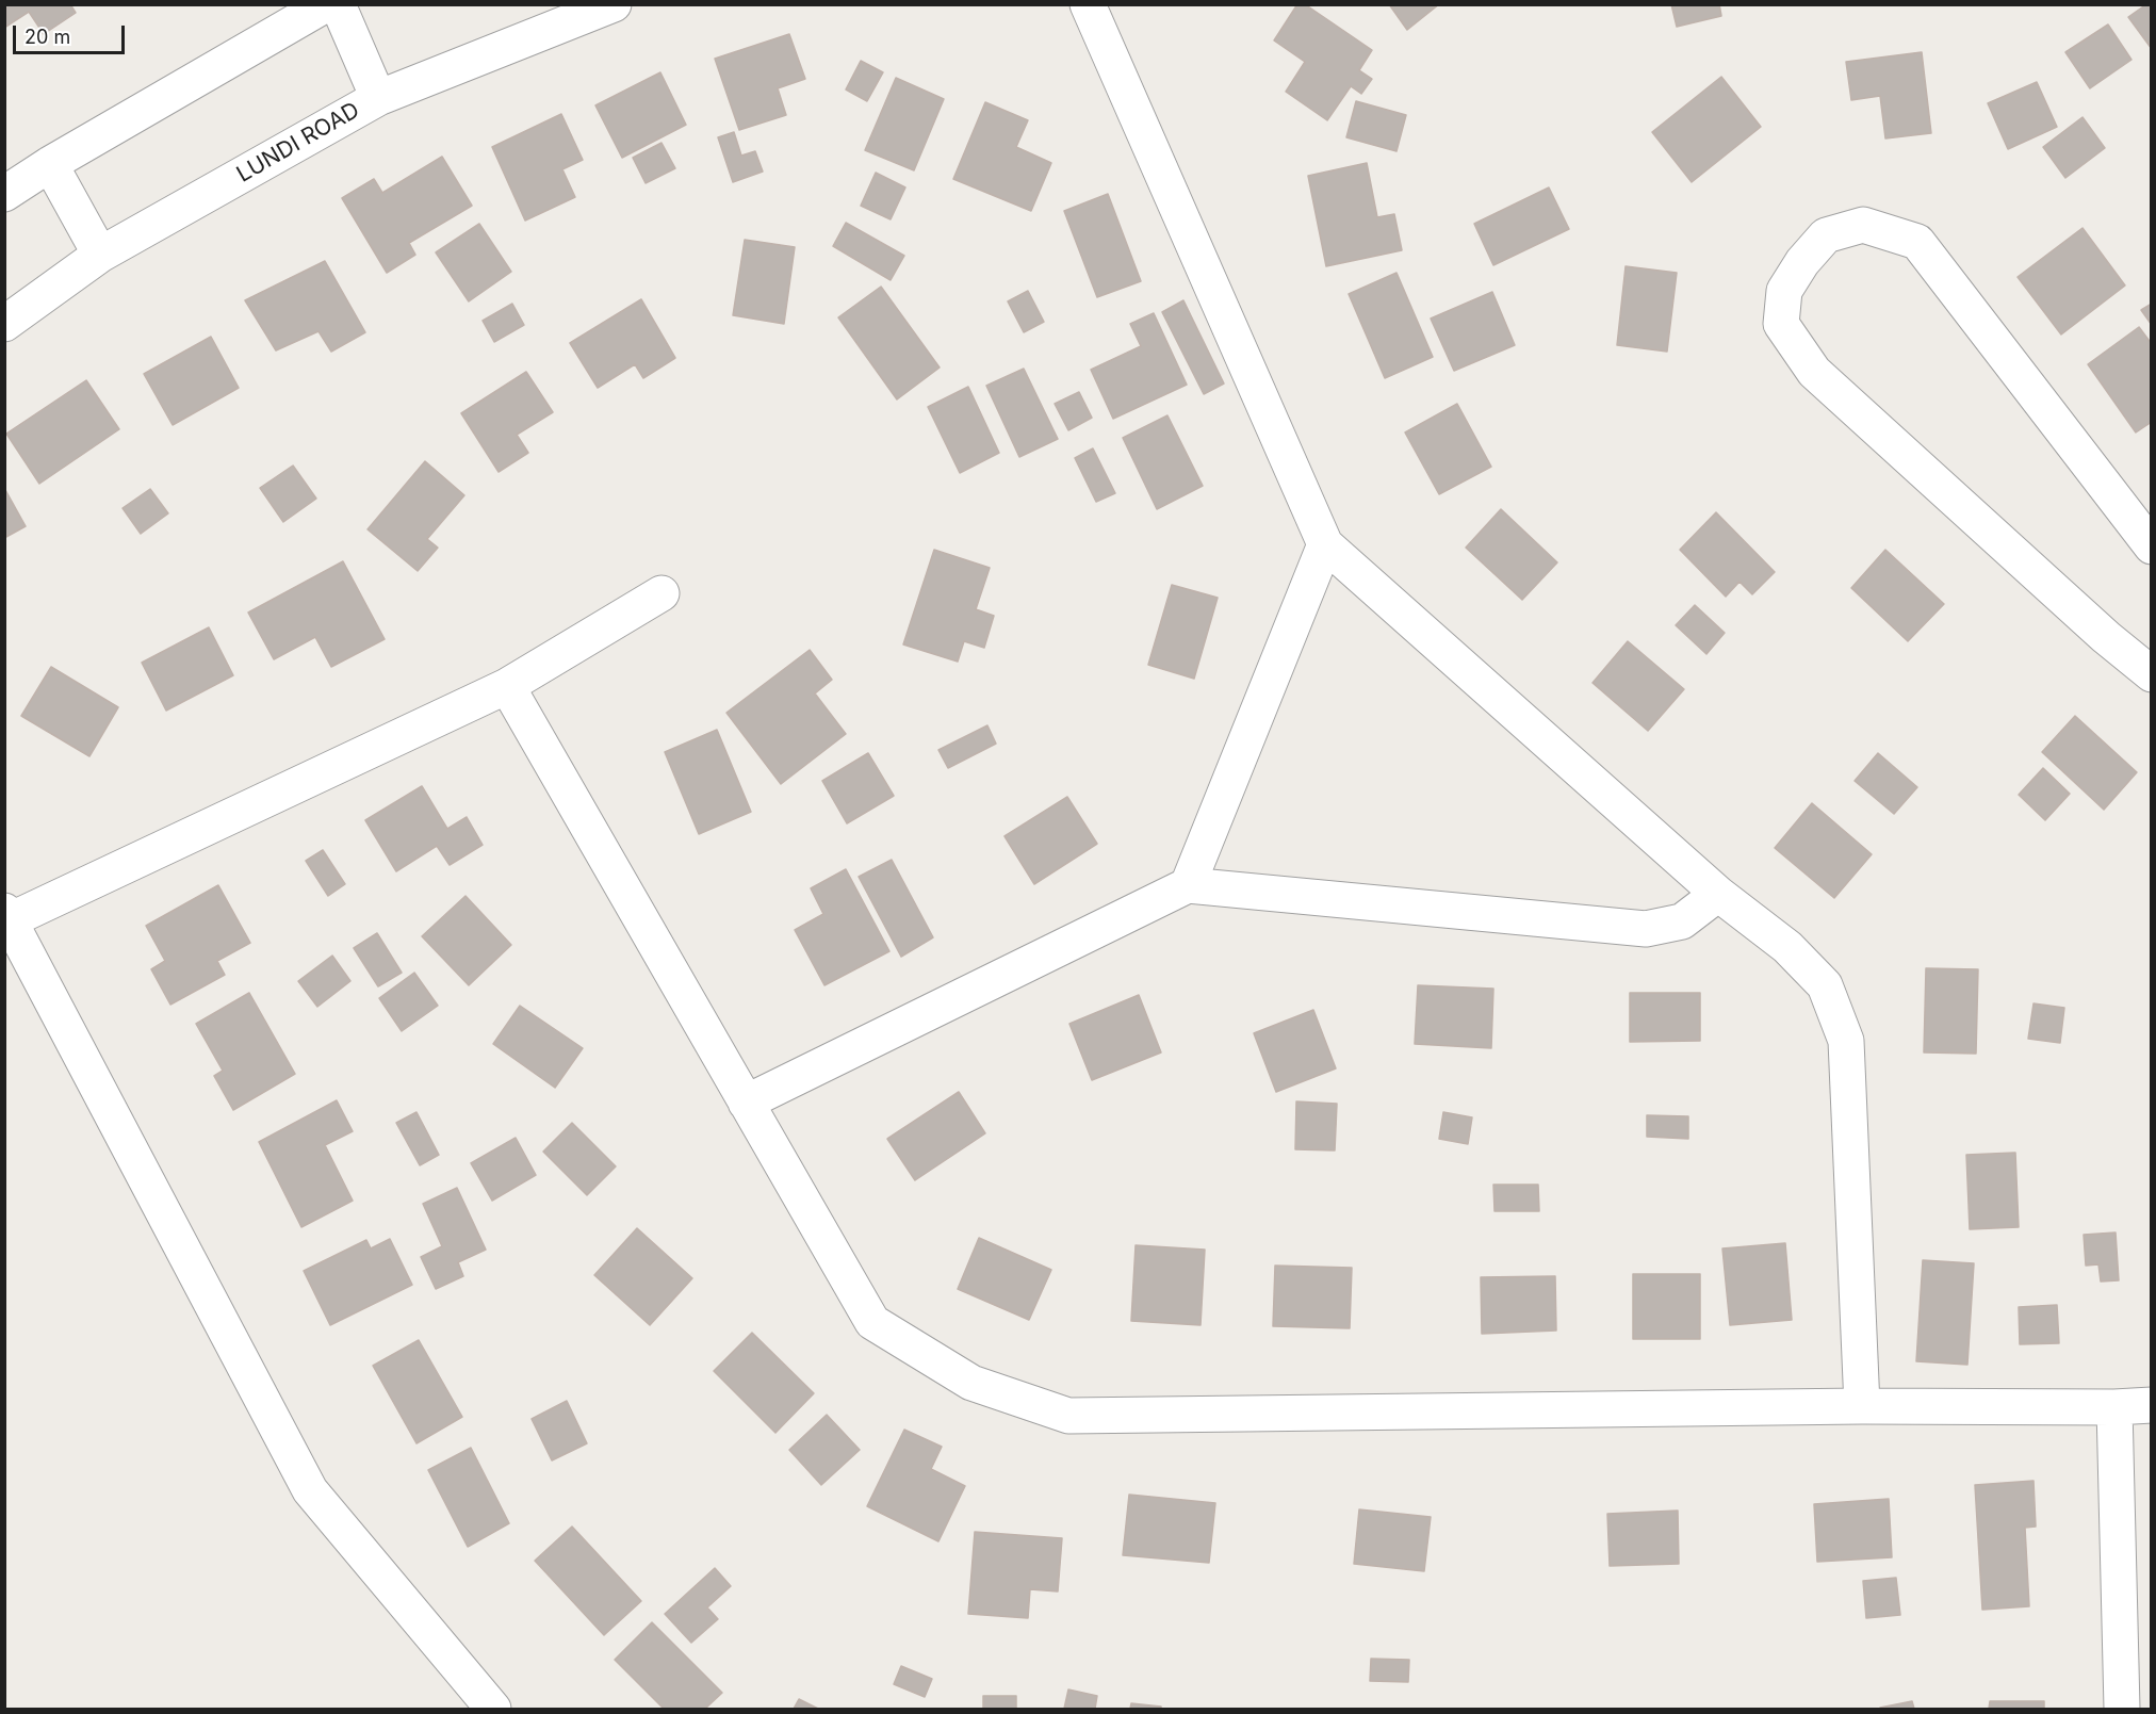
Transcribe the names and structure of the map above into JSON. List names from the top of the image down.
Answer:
{
  "streets": {
    "street": ["LUNDI ROAD"]
  },
  "scale_bar": "20 m"
}
